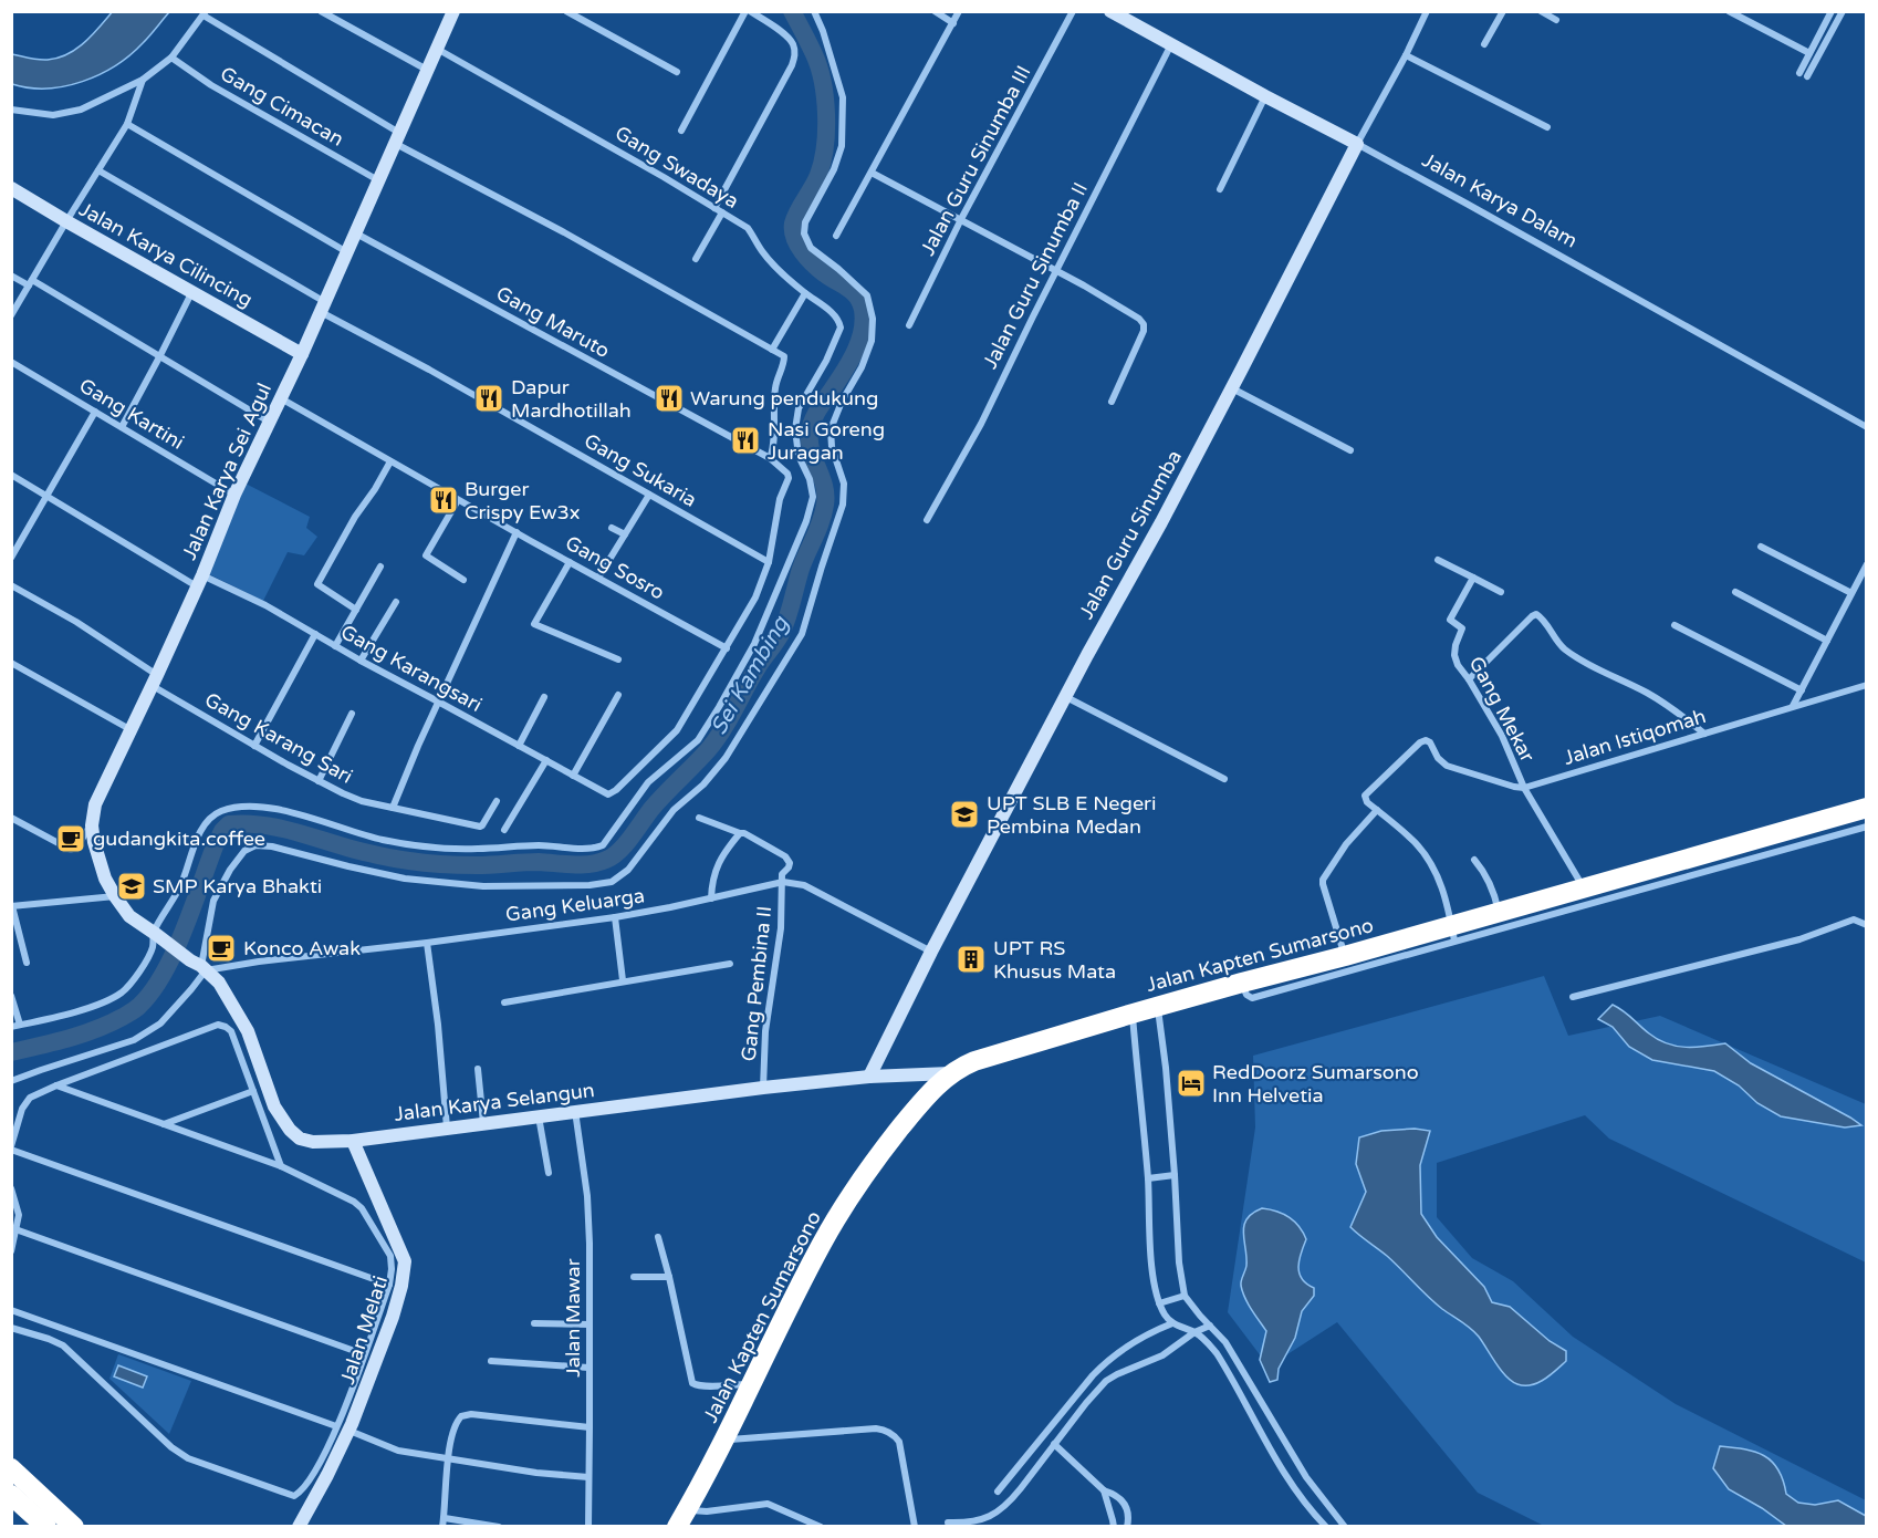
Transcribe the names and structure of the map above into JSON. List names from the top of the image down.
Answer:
{
  "streets": {
    "highway": ["Jalan Kapten Sumarsono"],
    "street": [
      "Gang Cimacan",
      "Jalan Guru Sinumba III",
      "Gang Swadaya",
      "Jalan Karya Dalam",
      "Jalan Karya Cilincing",
      "Jalan Guru Sinumba II",
      "Gang Maruto",
      "Gang Kartini",
      "Gang Sukaria",
      "Jalan Karya Sei Agul",
      "Jalan Guru Sinumba",
      "Gang Sosro",
      "Gang Karangsari",
      "Gang Mekar",
      "Jalan Istiqomah",
      "Gang Karang Sari",
      "Gang Keluarga",
      "Gang Pembina II",
      "Jalan Karya Selangun",
      "Jalan Mawar",
      "Jalan Melati"
    ]
  },
  "crossings": [
    ["Gang Cimacan", "Jalan Karya Sei Agul"],
    ["Gang Swadaya", "Jalan Karya Sei Agul"],
    ["Gang Swadaya", "Jalan Karya Selangun"],
    ["Jalan Karya Dalam", "Jalan Guru Sinumba II"],
    ["Jalan Karya Dalam", "Jalan Guru Sinumba"],
    ["Jalan Karya Cilincing", "Jalan Karya Sei Agul"],
    ["Gang Maruto", "Jalan Karya Sei Agul"],
    ["Gang Kartini", "Jalan Karya Sei Agul"],
    ["Gang Sukaria", "Jalan Karya Sei Agul"],
    ["Jalan Karya Sei Agul", "Gang Sosro"],
    ["Jalan Karya Sei Agul", "Gang Karangsari"],
    ["Jalan Karya Sei Agul", "Gang Karang Sari"],
    ["Jalan Karya Sei Agul", "Jalan Karya Selangun"],
    ["Jalan Guru Sinumba", "Gang Keluarga"],
    ["Jalan Guru Sinumba", "Jalan Karya Selangun"],
    ["Gang Sosro", "Gang Karangsari"],
    ["Gang Mekar", "Jalan Istiqomah"],
    ["Gang Keluarga", "Gang Pembina II"],
    ["Gang Keluarga", "Jalan Karya Selangun"],
    ["Jalan Kapten Sumarsono", "Jalan Karya Selangun"],
    ["Gang Pembina II", "Jalan Karya Selangun"],
    ["Jalan Karya Selangun", "Jalan Mawar"],
    ["Jalan Karya Selangun", "Jalan Melati"]
  ],
  "water": ["Sei Kambing"],
  "places": {
    "restaurant": [
      "Dapur Mardhotillah",
      "Warung pendukung",
      "Nasi Goreng Juragan",
      "Burger Crispy Ew3x"
    ],
    "school or university": ["UPT SLB E Negeri Pembina Medan", "SMP Karya Bhakti"],
    "cafe": ["gudangkita.coffee", "Konco Awak"],
    "building": ["UPT RS Khusus Mata"],
    "hotel": ["RedDoorz Sumarsono Inn Helvetia"]
  }
}
